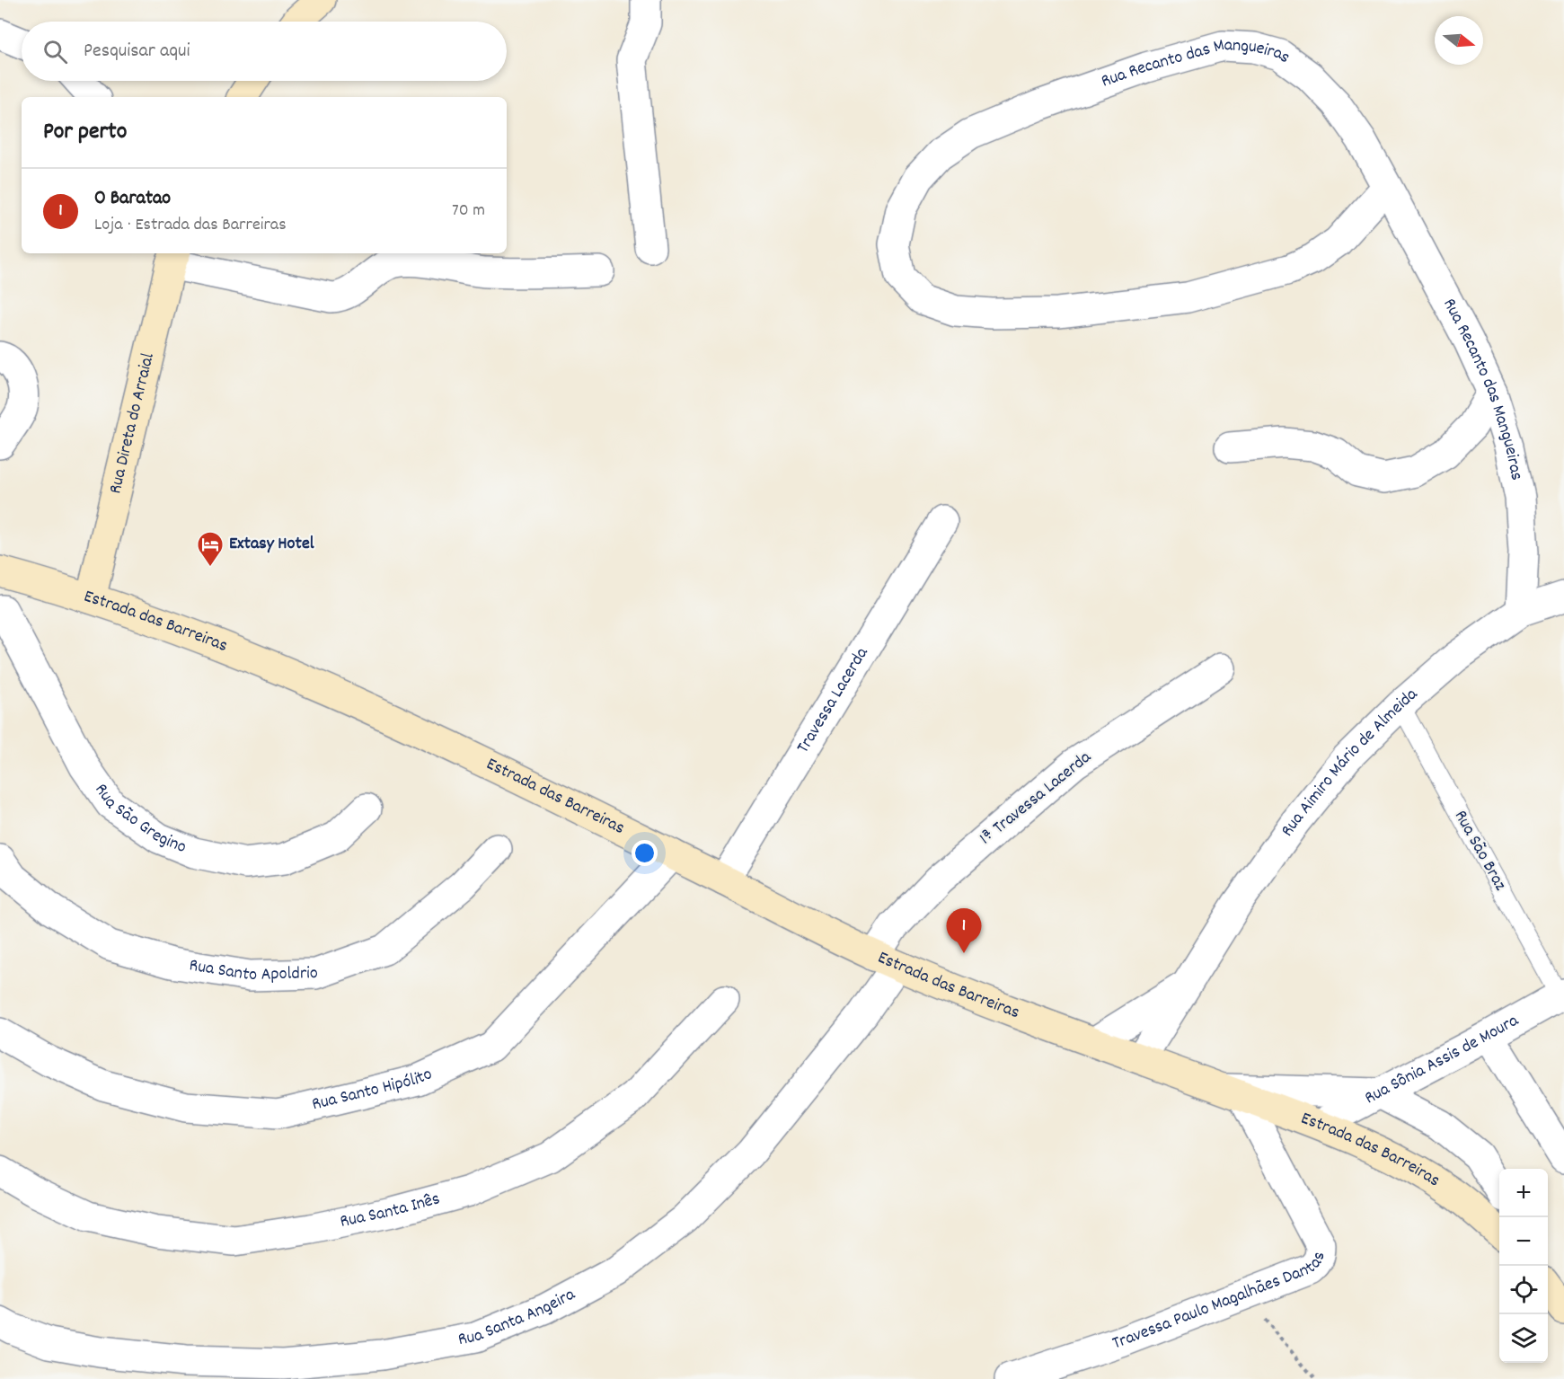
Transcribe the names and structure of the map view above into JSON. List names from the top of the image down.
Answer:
{
  "streets": {
    "main road": ["Rua Direta do Arraial", "Estrada das Barreiras"],
    "street": [
      "Rua Recanto das Mangueiras",
      "Travessa Lacerda",
      "Rua Aimiro Mário de Almeida",
      "1ª Travessa Lacerda",
      "Rua São Gregino",
      "Rua Santo Apoldrio",
      "Rua Sônia Assis de Moura",
      "Rua Santo Hipólito",
      "Rua Santa Inês",
      "Travessa Paulo Magalhães Dantas",
      "Rua Santa Angeira"
    ],
    "lane": ["Rua São Braz"]
  },
  "crossings": [
    ["Rua Recanto das Mangueiras", "Rua Aimiro Mário de Almeida"],
    ["Rua Direta do Arraial", "Estrada das Barreiras"],
    ["Estrada das Barreiras", "Travessa Lacerda"],
    ["Estrada das Barreiras", "Rua Aimiro Mário de Almeida"],
    ["Estrada das Barreiras", "1ª Travessa Lacerda"],
    ["Estrada das Barreiras", "Rua Sônia Assis de Moura"],
    ["Estrada das Barreiras", "Rua Santo Hipólito"],
    ["Estrada das Barreiras", "Travessa Paulo Magalhães Dantas"],
    ["Estrada das Barreiras", "Rua Santa Angeira"],
    ["Rua Aimiro Mário de Almeida", "Rua São Braz"],
    ["1ª Travessa Lacerda", "Rua Santa Angeira"],
    ["Rua São Braz", "Rua Sônia Assis de Moura"]
  ],
  "places": {
    "hotel": ["Extasy Hotel"]
  },
  "north": "right",
  "page": {
    "search": "Pesquisar aqui",
    "heading": "Por perto",
    "list": [
      {
        "mark": "1",
        "name": "O Baratao",
        "note": "Loja · Estrada das Barreiras",
        "value": "70 m"
      }
    ],
    "pins": "1",
    "map_buttons": ["+", "−"]
  }
}
